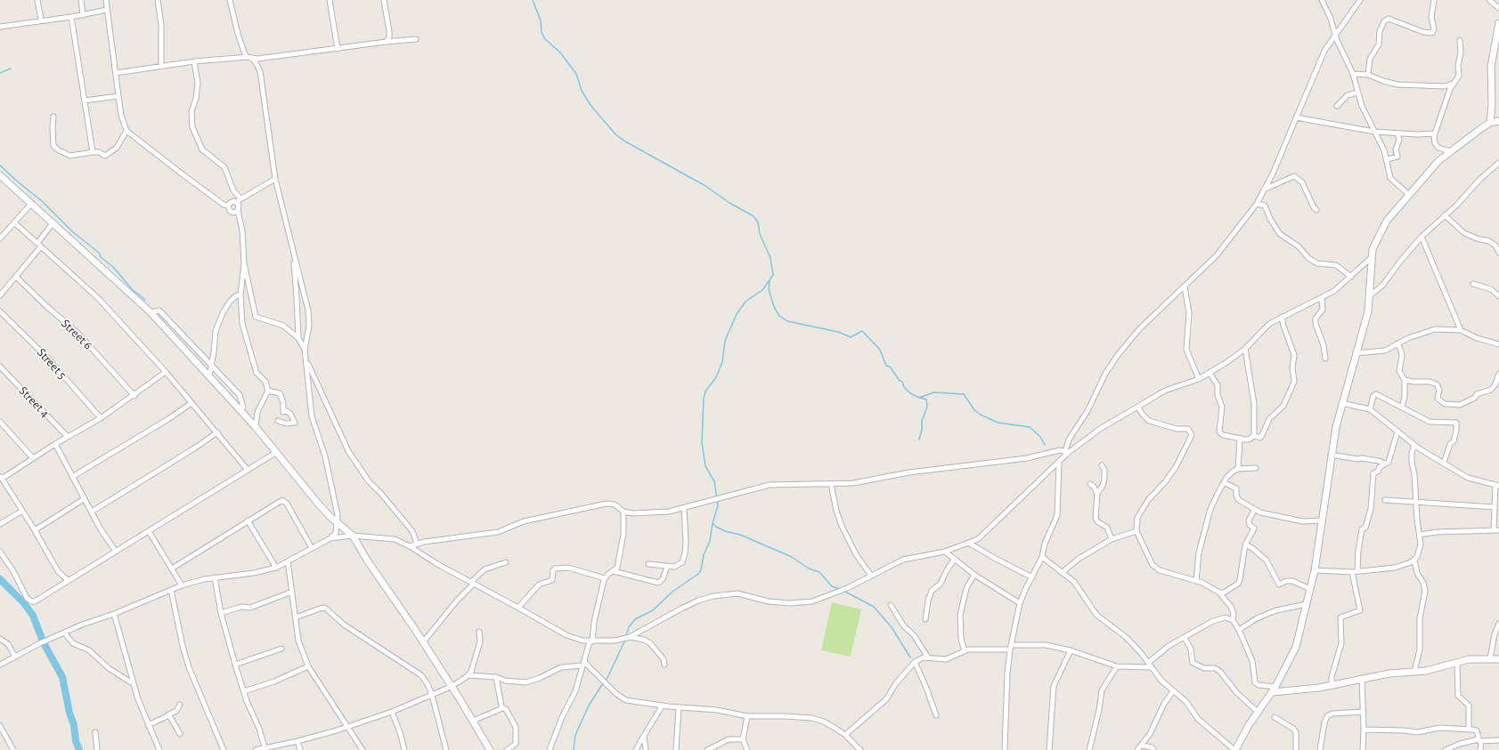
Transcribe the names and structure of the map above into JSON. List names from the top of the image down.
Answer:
{
  "streets": {
    "street": ["Street 6", "Street 5", "Street 4"]
  }
}
